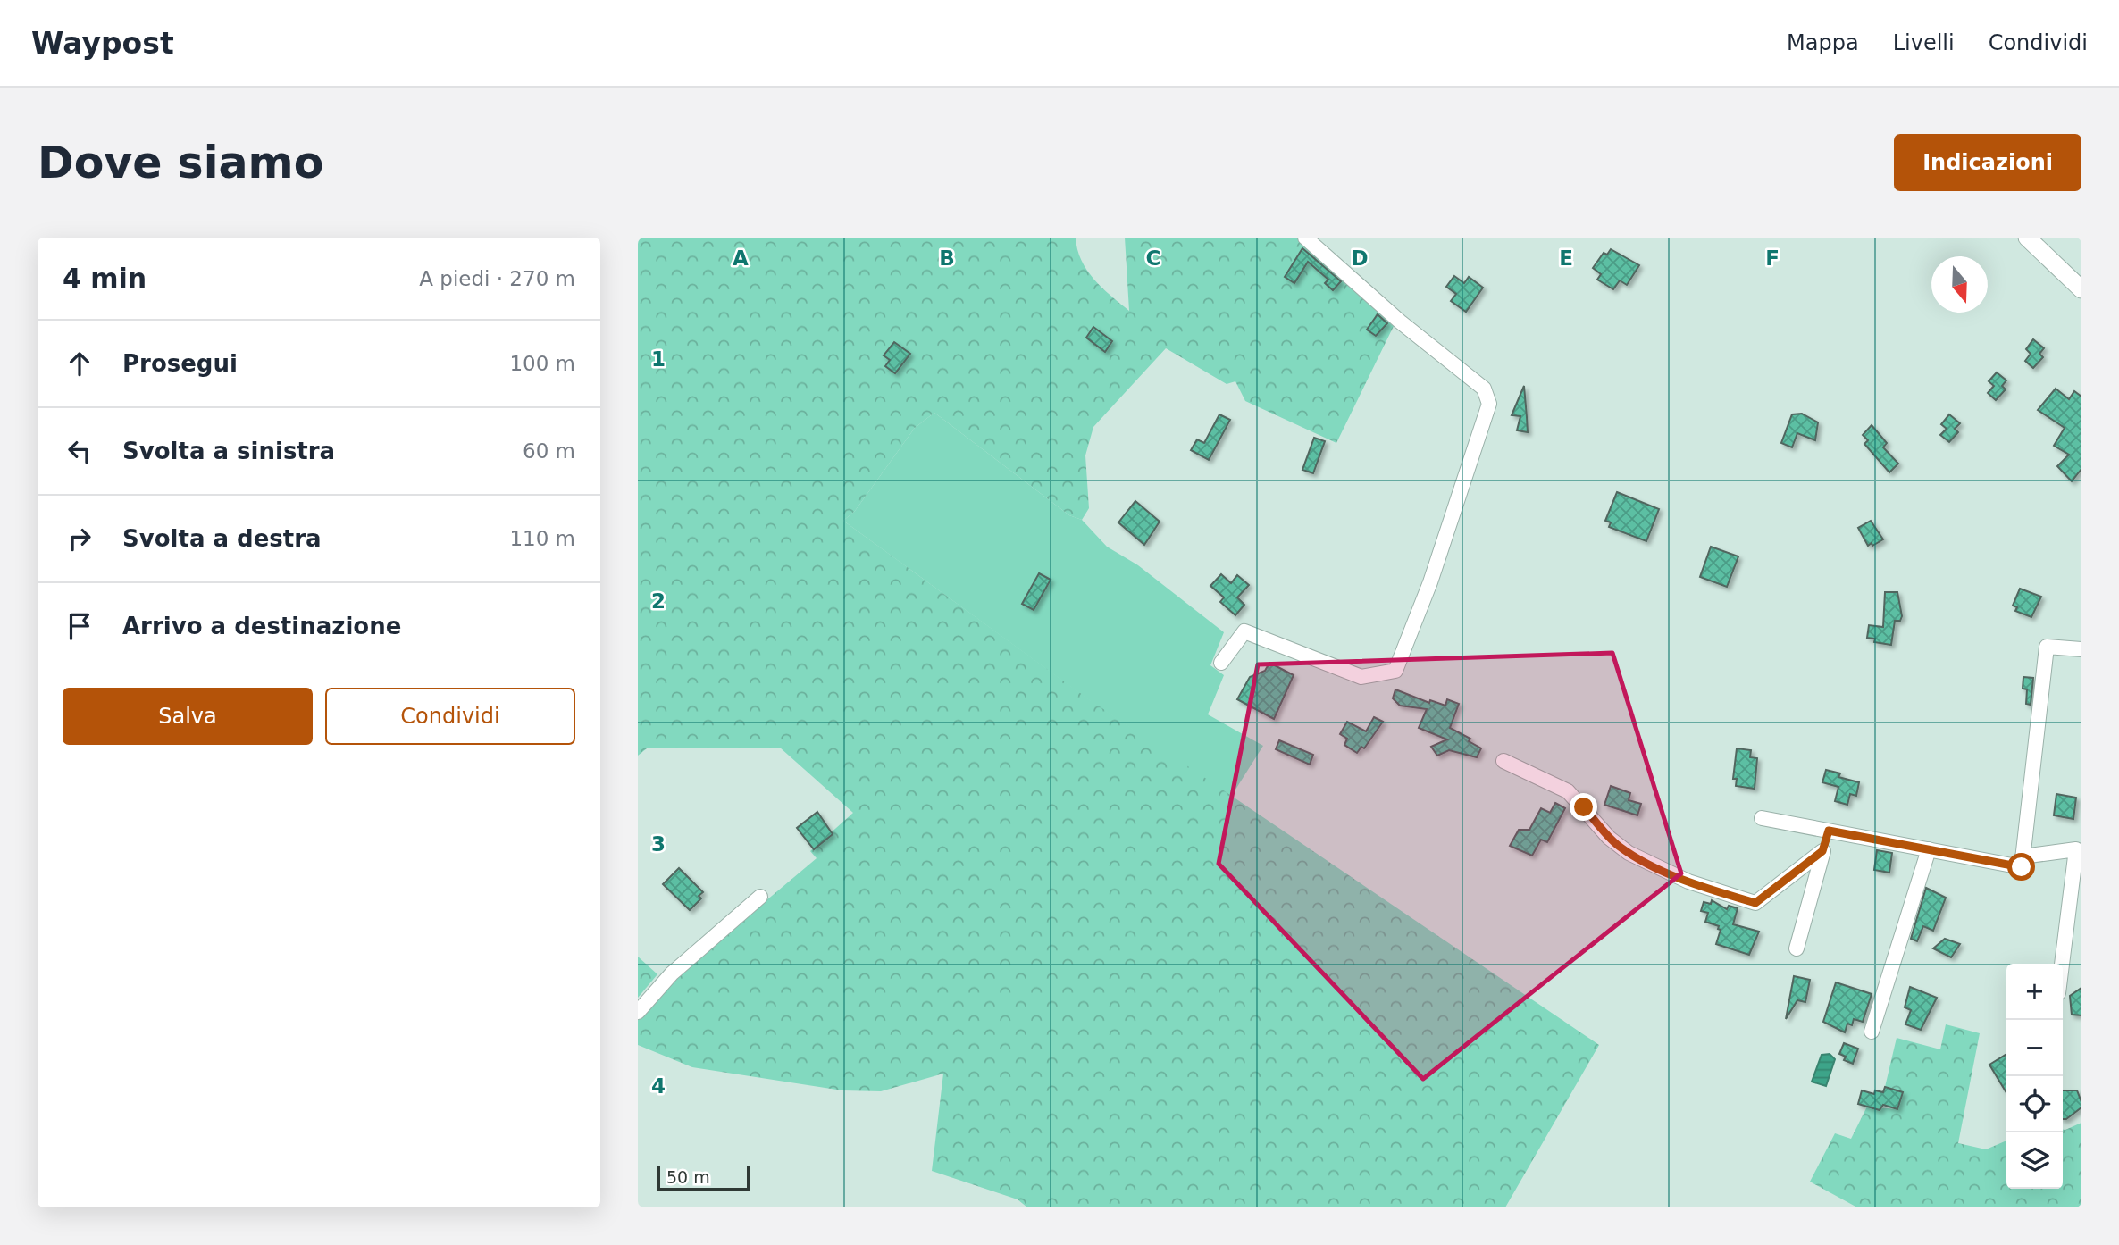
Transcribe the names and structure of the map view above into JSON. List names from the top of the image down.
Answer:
{
  "scale_bar": "50 m",
  "north": "bottom",
  "page": {
    "header": "Waypost",
    "nav": ["Mappa", "Livelli", "Condividi"],
    "buttons": [
      "Indicazioni",
      ["Salva", "Condividi"]
    ],
    "title": "Dove siamo",
    "heading": ["4 min", "A piedi · 270 m"],
    "list": [
      ["Prosegui", "100 m"],
      ["Svolta a sinistra", "60 m"],
      ["Svolta a destra", "110 m"],
      "Arrivo a destinazione"
    ],
    "map_buttons": ["+", "−"],
    "scale": "50 m"
  },
  "grid": {
    "columns": [
      "A",
      "B",
      "C",
      "D",
      "E",
      "F"
    ],
    "rows": [
      "1",
      "2",
      "3",
      "4"
    ]
  }
}
